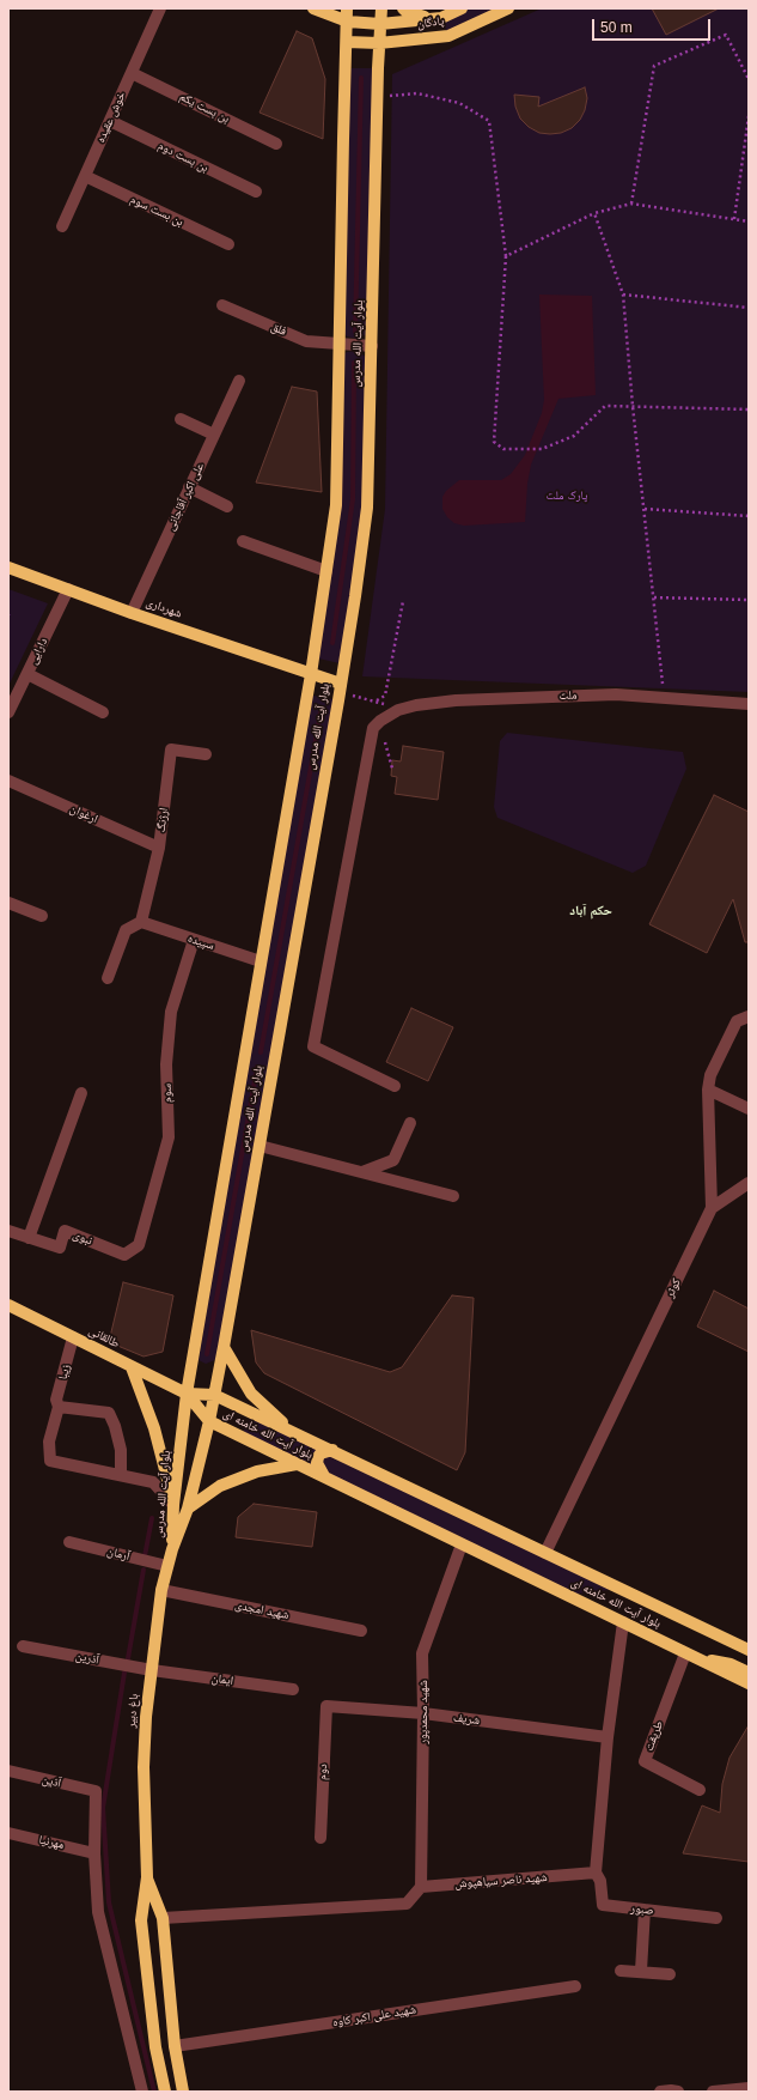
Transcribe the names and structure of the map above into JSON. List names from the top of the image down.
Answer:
{
  "streets": {
    "main road": [
      "پادگان",
      "بلوار آیت الله مدرس",
      "شهرداری",
      "طالقانی",
      "بلوار آیت الله خامنه ای",
      "باغ دبیر"
    ],
    "street": [
      "بن بست یکم",
      "خوش عقیده",
      "بن بست دوم",
      "بن بست سوم",
      "فلق",
      "علی اکبر آقاجانی",
      "دارایی",
      "ملت",
      "ارغوان",
      "ارژنگ",
      "سپیده",
      "سوم",
      "نبوی",
      "کوثر",
      "زیبا",
      "آرمان",
      "شهید امجدی",
      "آذرین",
      "ایمان",
      "شهید محمدپور",
      "شریف",
      "طریقت",
      "دوم",
      "آذین",
      "مهرنیا",
      "شهید ناصر سیاهپوش",
      "صبور",
      "شهید علی اکبر کاوه"
    ]
  },
  "crossings": [
    ["پادگان", "بلوار آیت الله مدرس"],
    ["بن بست یکم", "خوش عقیده"],
    ["خوش عقیده", "بن بست دوم"],
    ["خوش عقیده", "بن بست سوم"],
    ["فلق", "بلوار آیت الله مدرس"],
    ["بلوار آیت الله مدرس", "شهرداری"],
    ["بلوار آیت الله مدرس", "سپیده"],
    ["بلوار آیت الله مدرس", "طالقانی"],
    ["بلوار آیت الله مدرس", "بلوار آیت الله خامنه ای"],
    ["بلوار آیت الله مدرس", "باغ دبیر"],
    ["علی اکبر آقاجانی", "شهرداری"],
    ["شهرداری", "دارایی"],
    ["ارغوان", "ارژنگ"],
    ["ارژنگ", "سپیده"],
    ["سپیده", "سوم"],
    ["سوم", "نبوی"],
    ["کوثر", "بلوار آیت الله خامنه ای"],
    ["طالقانی", "زیبا"],
    ["طالقانی", "بلوار آیت الله خامنه ای"],
    ["بلوار آیت الله خامنه ای", "شهید محمدپور"],
    ["بلوار آیت الله خامنه ای", "طریقت"],
    ["آرمان", "باغ دبیر"],
    ["شهید امجدی", "باغ دبیر"],
    ["آذرین", "ایمان"],
    ["آذرین", "باغ دبیر"],
    ["ایمان", "باغ دبیر"],
    ["باغ دبیر", "شهید علی اکبر کاوه"],
    ["شهید محمدپور", "شریف"],
    ["شهید محمدپور", "شهید ناصر سیاهپوش"],
    ["شریف", "دوم"],
    ["آذین", "مهرنیا"],
    ["شهید ناصر سیاهپوش", "صبور"]
  ],
  "districts": ["حکم آباد"],
  "parks": ["پارک ملت"],
  "scale_bar": "50 m"
}
